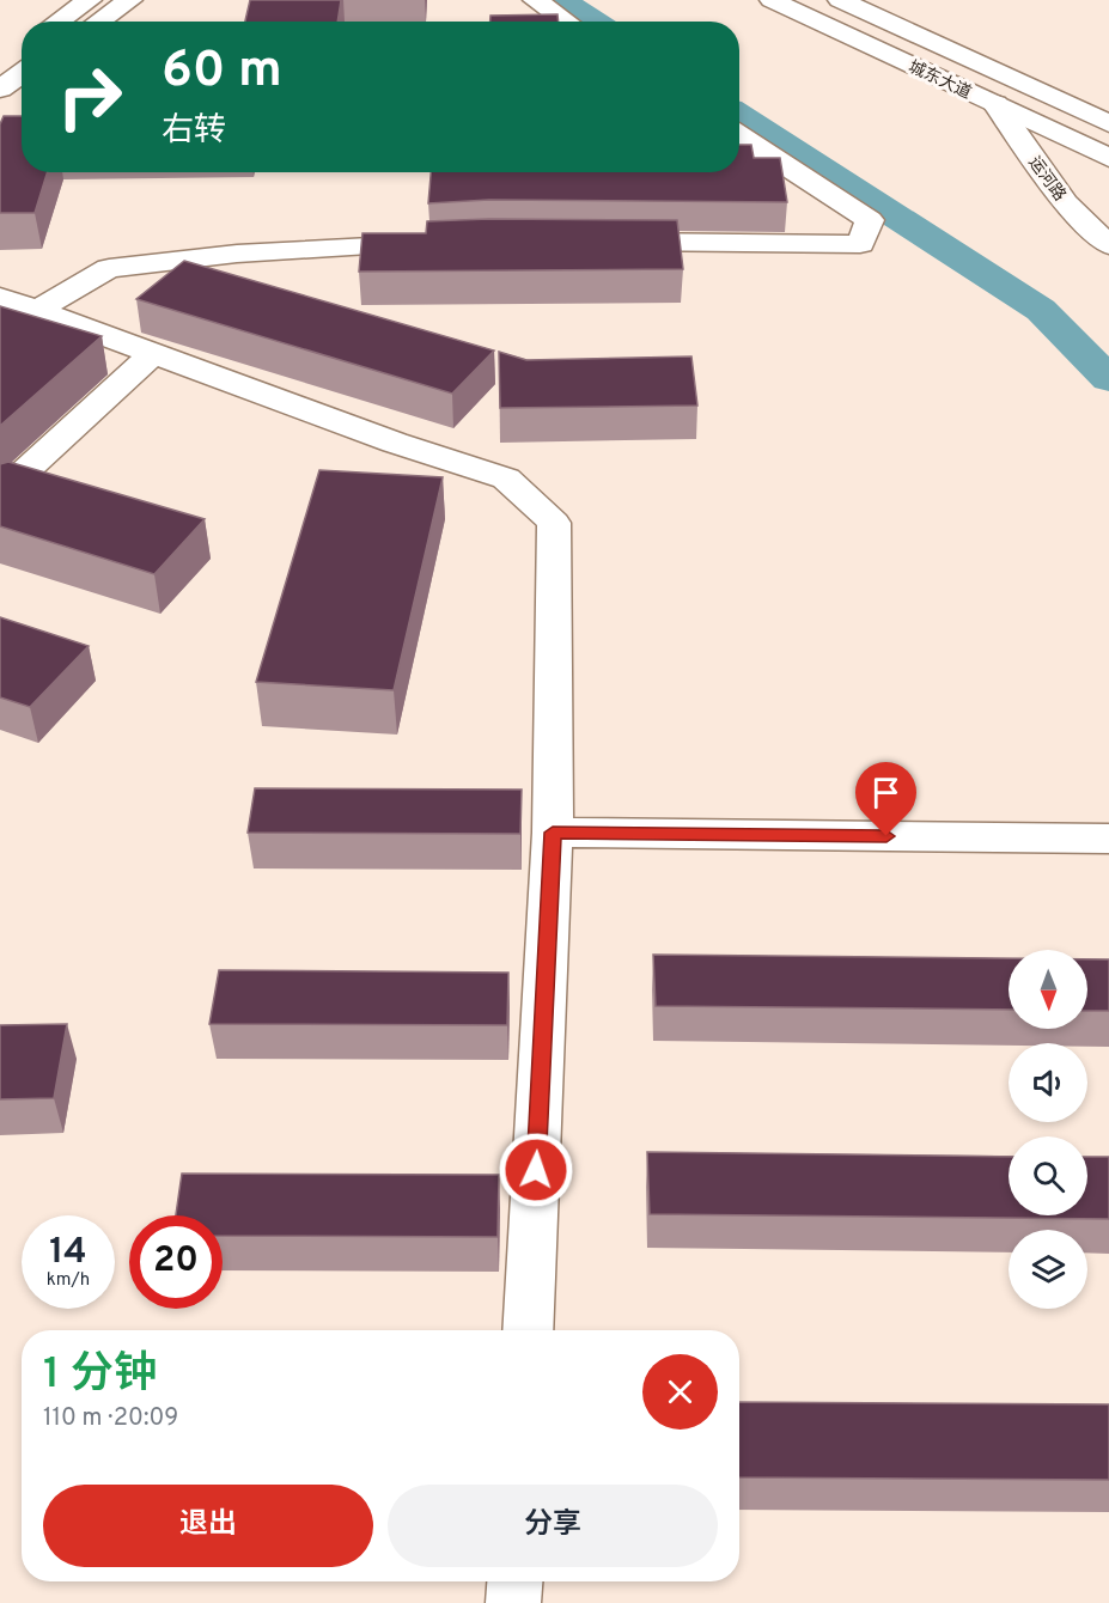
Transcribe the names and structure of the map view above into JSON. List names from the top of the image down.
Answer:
{
  "streets": {
    "street": ["城东大道", "运河路"]
  },
  "crossings": [
    ["城东大道", "运河路"]
  ],
  "north": "bottom",
  "page": {
    "turn": ["60 m", "右转"],
    "speed": "14 km/h",
    "limit": "20",
    "heading": ["1 分钟", "110 m · 20:09"],
    "buttons": ["退出", "分享"]
  }
}
